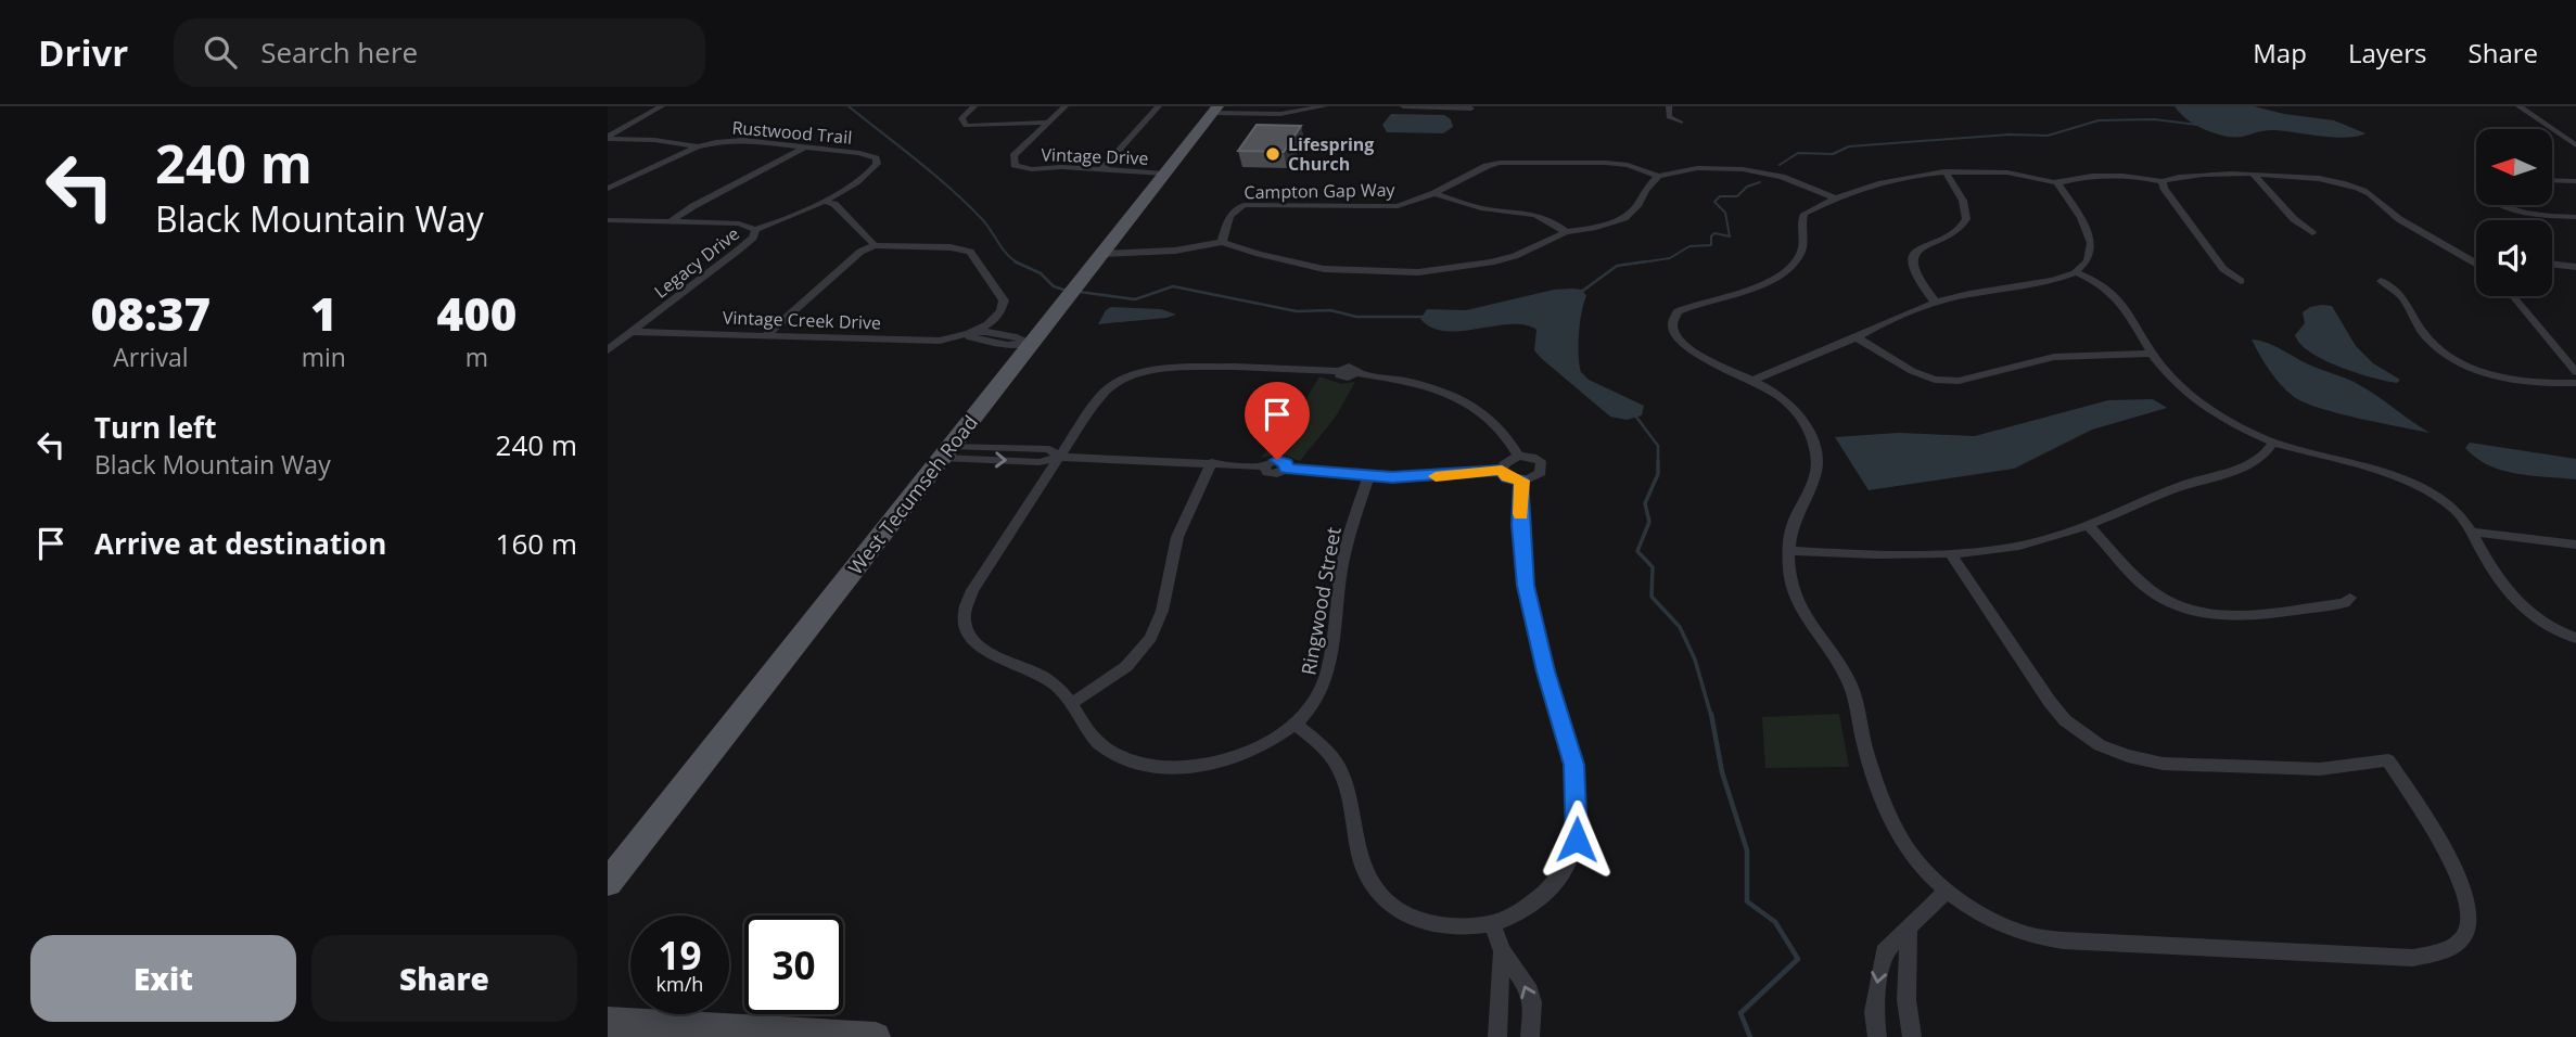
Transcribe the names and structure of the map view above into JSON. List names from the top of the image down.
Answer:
{
  "streets": {
    "main road": ["West Tecumseh Road"],
    "street": [
      "Rustwood Trail",
      "Vintage Drive",
      "Campton Gap Way",
      "Legacy Drive",
      "Vintage Creek Drive",
      "Ringwood Street"
    ]
  },
  "crossings": [
    ["Rustwood Trail", "Legacy Drive"],
    ["Vintage Drive", "West Tecumseh Road"],
    ["Legacy Drive", "Vintage Creek Drive"]
  ],
  "places": ["Lifespring Church"],
  "north": "left",
  "page": {
    "header": "Drivr",
    "search": "Search here",
    "nav": ["Map", "Layers", "Share"],
    "turn": ["240 m", "Black Mountain Way"],
    "eta": [
      "08:37",
      "Arrival",
      "1",
      "min",
      "400",
      "m"
    ],
    "list": [
      {
        "name": "Turn left",
        "note": "Black Mountain Way",
        "value": "240 m"
      },
      {
        "name": "Arrive at destination",
        "value": "160 m"
      }
    ],
    "speed": "19 km/h",
    "limit": "30",
    "buttons": ["Exit", "Share"]
  }
}
